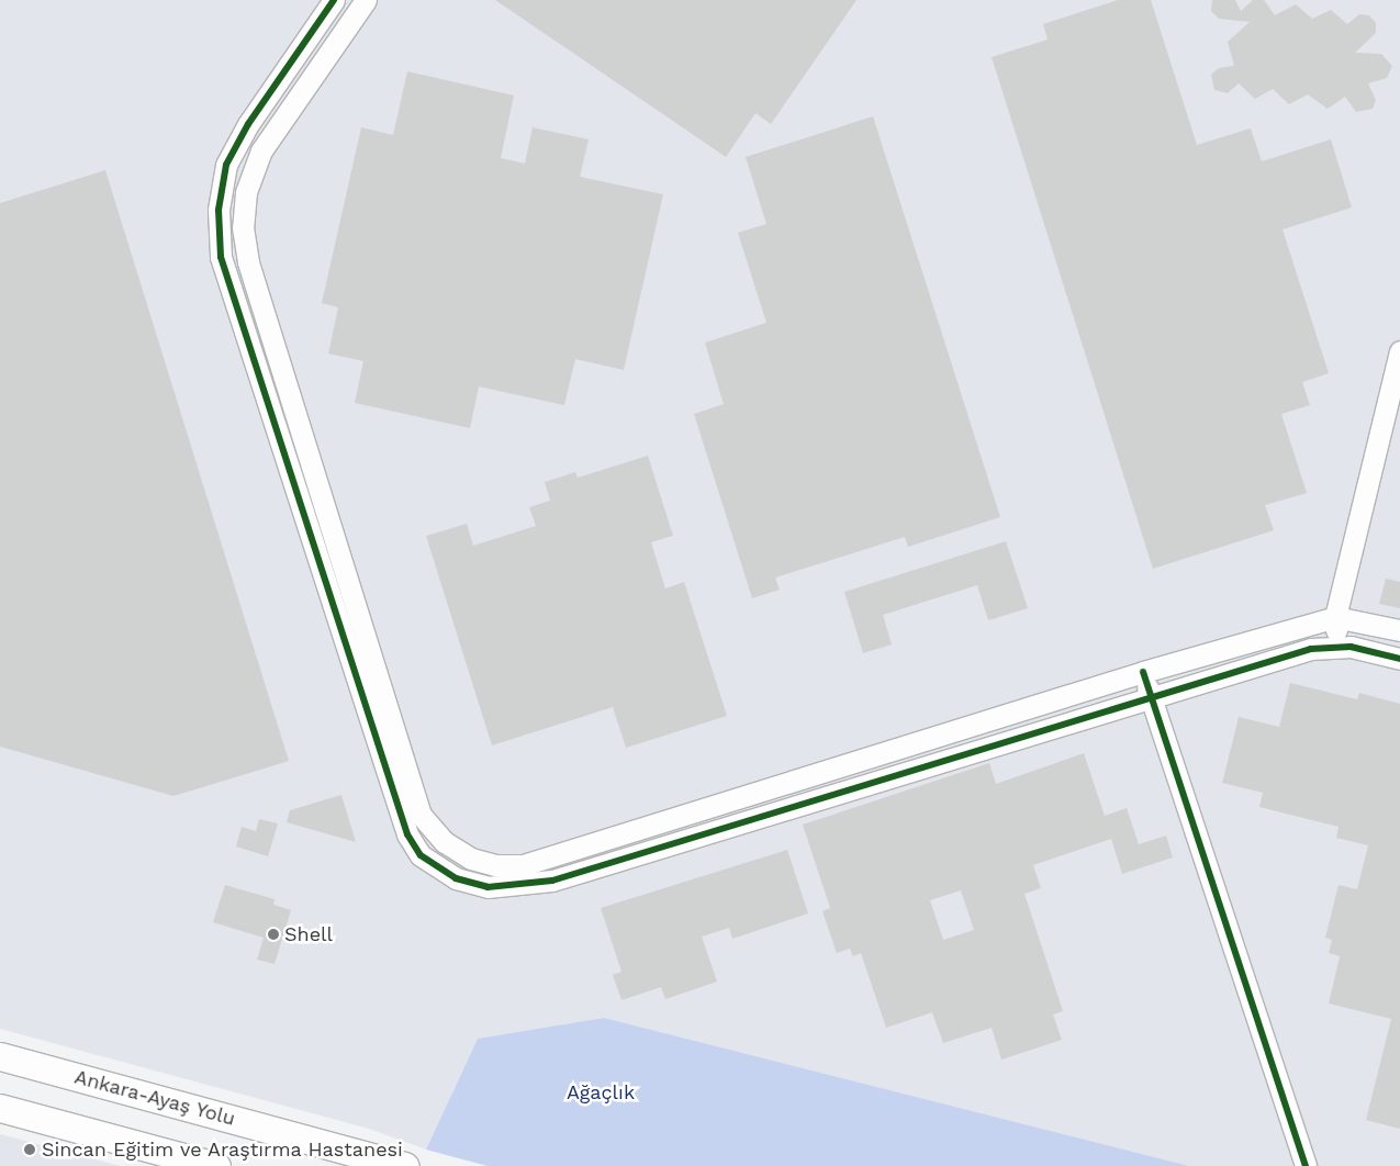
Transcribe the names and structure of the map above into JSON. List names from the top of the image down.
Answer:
{
  "streets": {
    "highway": ["Ankara-Ayaş Yolu"]
  },
  "parks": ["Ağaçlık"],
  "places": ["Shell", "Sincan Eğitim ve Araştırma Hastanesi"]
}
